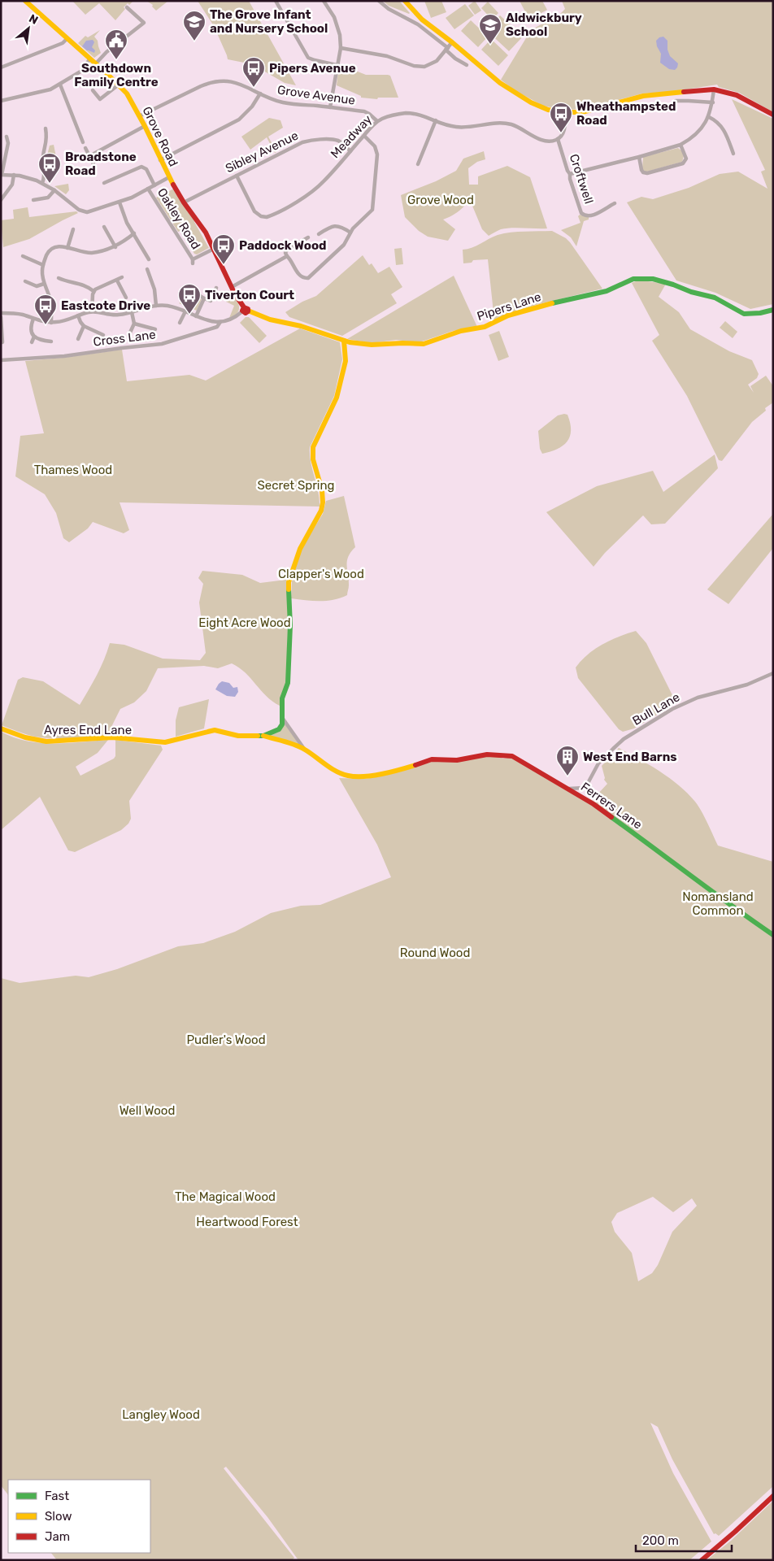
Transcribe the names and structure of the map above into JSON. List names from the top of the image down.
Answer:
{
  "streets": {
    "street": [
      "Grove Avenue",
      "Grove Road",
      "Meadway",
      "Sibley Avenue",
      "Croftwell",
      "Oakley Road",
      "Pipers Lane",
      "Cross Lane",
      "Bull Lane",
      "Ayres End Lane",
      "Ferrers Lane"
    ]
  },
  "crossings": [
    ["Grove Avenue", "Grove Road"],
    ["Grove Avenue", "Meadway"],
    ["Grove Road", "Sibley Avenue"],
    ["Grove Road", "Oakley Road"],
    ["Grove Road", "Pipers Lane"],
    ["Grove Road", "Cross Lane"],
    ["Meadway", "Sibley Avenue"],
    ["Meadway", "Croftwell"],
    ["Pipers Lane", "Cross Lane"],
    ["Bull Lane", "Ferrers Lane"],
    ["Ayres End Lane", "Ferrers Lane"]
  ],
  "parks": [
    "Grove Wood",
    "Thames Wood",
    "Secret Spring",
    "Clapper's Wood",
    "Eight Acre Wood",
    "Nomansland Common",
    "Round Wood",
    "Pudler's Wood",
    "Well Wood",
    "The Magical Wood",
    "Heartwood Forest",
    "Langley Wood"
  ],
  "places": {
    "school or university": ["The Grove Infant and Nursery School", "Aldwickbury School"],
    "public building": ["Southdown Family Centre"],
    "bus stop": [
      "Pipers Avenue",
      "Wheathampsted Road",
      "Broadstone Road",
      "Paddock Wood",
      "Tiverton Court",
      "Eastcote Drive"
    ],
    "building": ["West End Barns"]
  },
  "legend": ["Fast", "Slow", "Jam"],
  "scale_bar": "200 m",
  "north": "top right"
}
